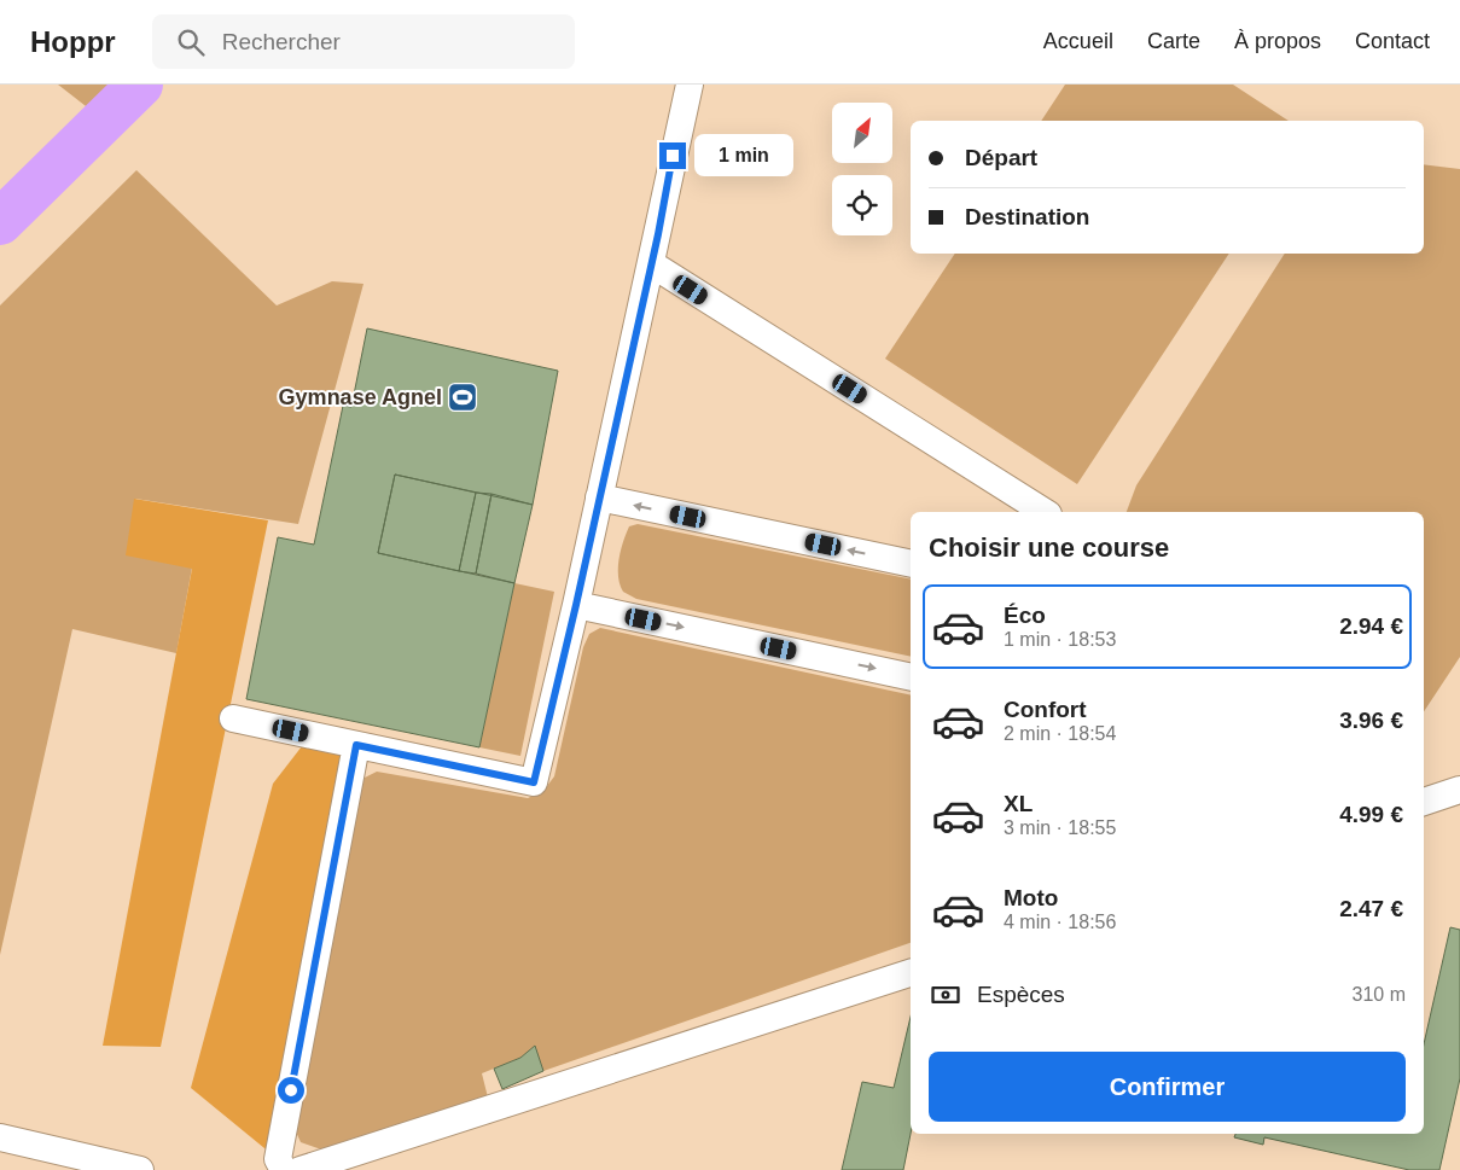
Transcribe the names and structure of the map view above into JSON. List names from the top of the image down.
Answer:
{
  "places": {
    "sports": ["Gymnase Agnel"]
  },
  "north": "top right",
  "page": {
    "header": "Hoppr",
    "search": "Rechercher",
    "nav": [
      "Accueil",
      "Carte",
      "À propos",
      "Contact"
    ],
    "banner": ["Départ", "Destination"],
    "bubble": "1 min",
    "heading": "Choisir une course",
    "list": [
      {
        "name": "Éco",
        "note": "1 min · 18:53",
        "value": "2.94 €"
      },
      {
        "name": "Confort",
        "note": "2 min · 18:54",
        "value": "3.96 €"
      },
      {
        "name": "XL",
        "note": "3 min · 18:55",
        "value": "4.99 €"
      },
      {
        "name": "Moto",
        "note": "4 min · 18:56",
        "value": "2.47 €"
      }
    ],
    "pay": ["Espèces", "310 m"],
    "buttons": "Confirmer"
  }
}
